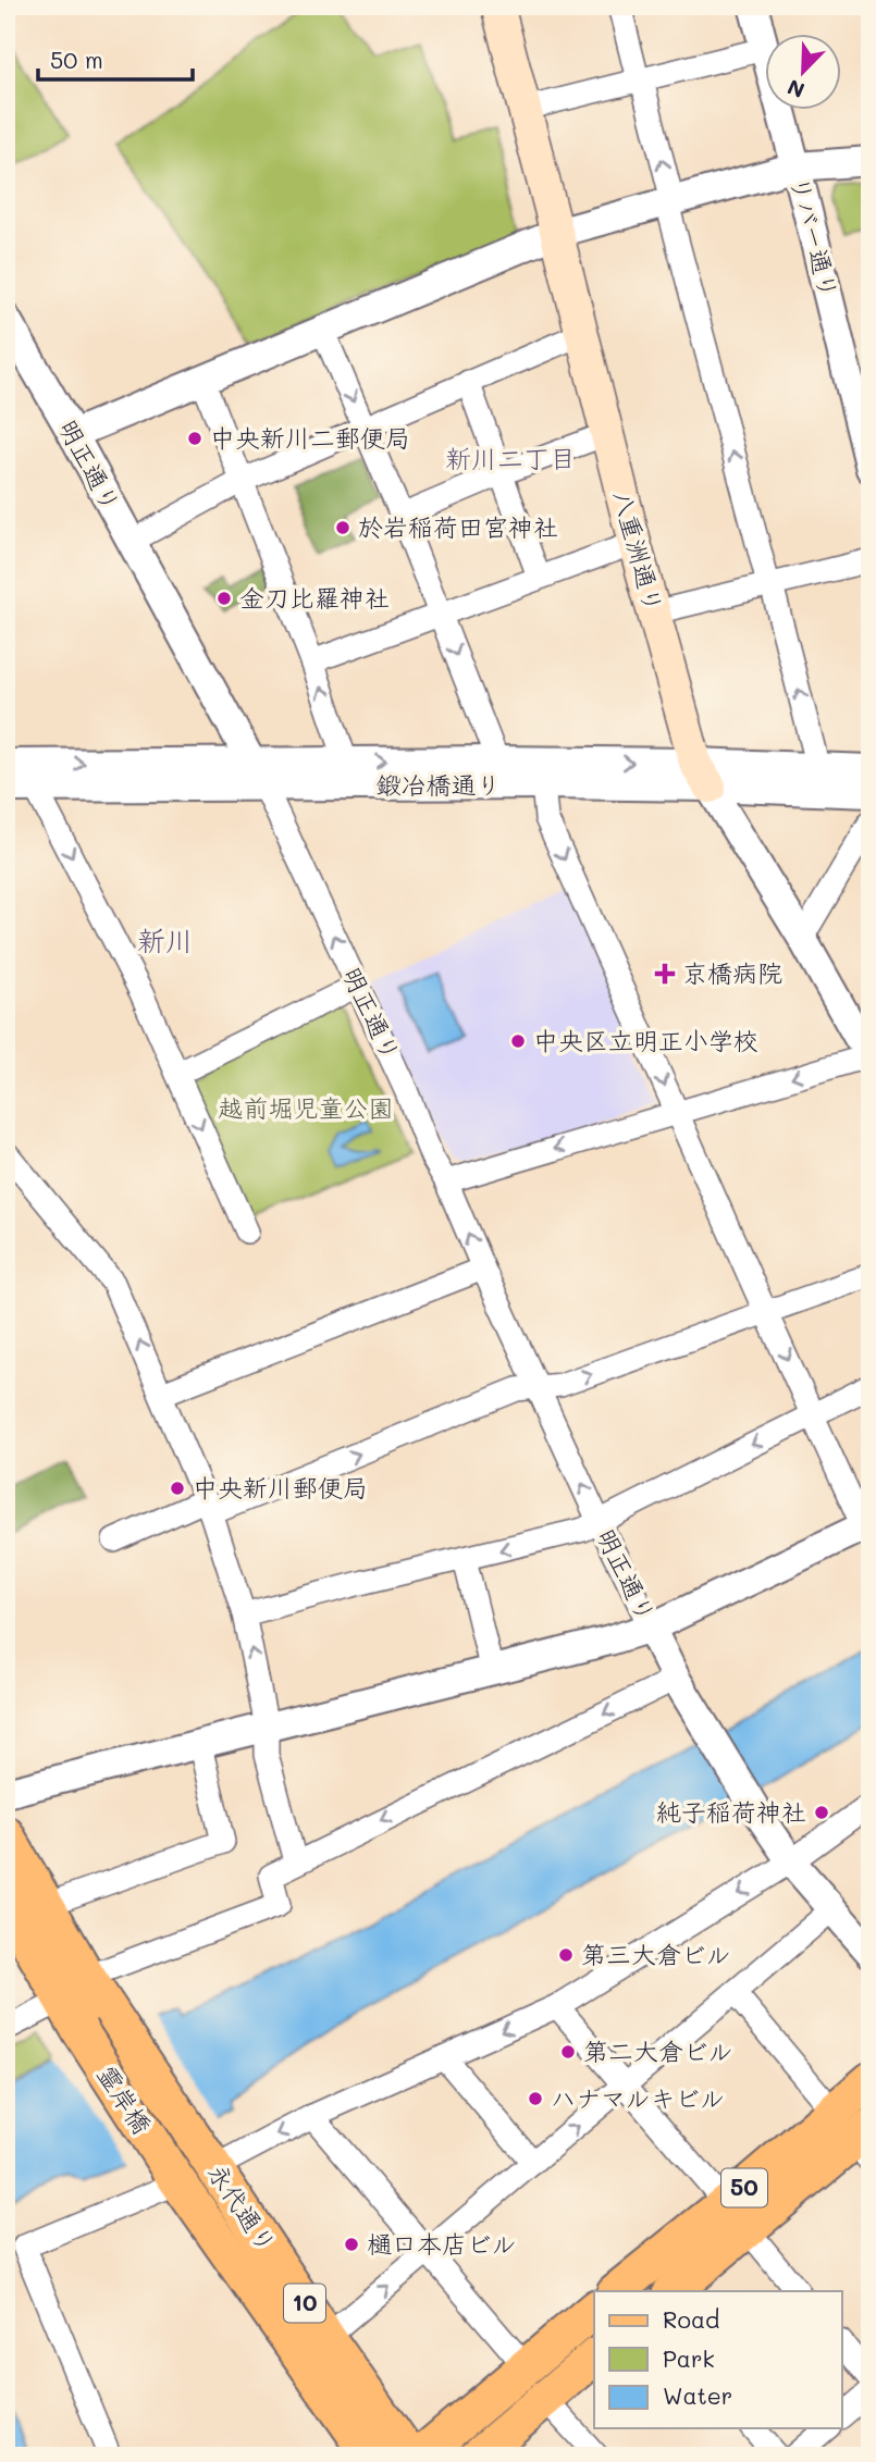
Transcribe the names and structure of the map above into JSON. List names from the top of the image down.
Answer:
{
  "streets": {
    "main road": [
      "八重洲通り",
      "霊岸橋",
      "50",
      "永代通り",
      "10"
    ],
    "street": ["リバー通り", "明正通り", "鍛冶橋通り"]
  },
  "crossings": [
    ["明正通り", "鍛冶橋通り"],
    ["八重洲通り", "鍛冶橋通り"],
    ["霊岸橋", "永代通り"],
    ["霊岸橋", "10"]
  ],
  "districts": ["新川二丁目", "新川"],
  "parks": ["越前堀児童公園"],
  "places": {
    "other": [
      "中央新川二郵便局",
      "於岩稲荷田宮神社",
      "金刀比羅神社",
      "中央区立明正小学校",
      "中央新川郵便局",
      "純子稲荷神社",
      "第三大倉ビル",
      "第二大倉ビル",
      "ハナマルキビル",
      "樋口本店ビル"
    ],
    "health": ["京橋病院"]
  },
  "legend": ["Road", "Park", "Water"],
  "scale_bar": "50 m",
  "north": "bottom left"
}
